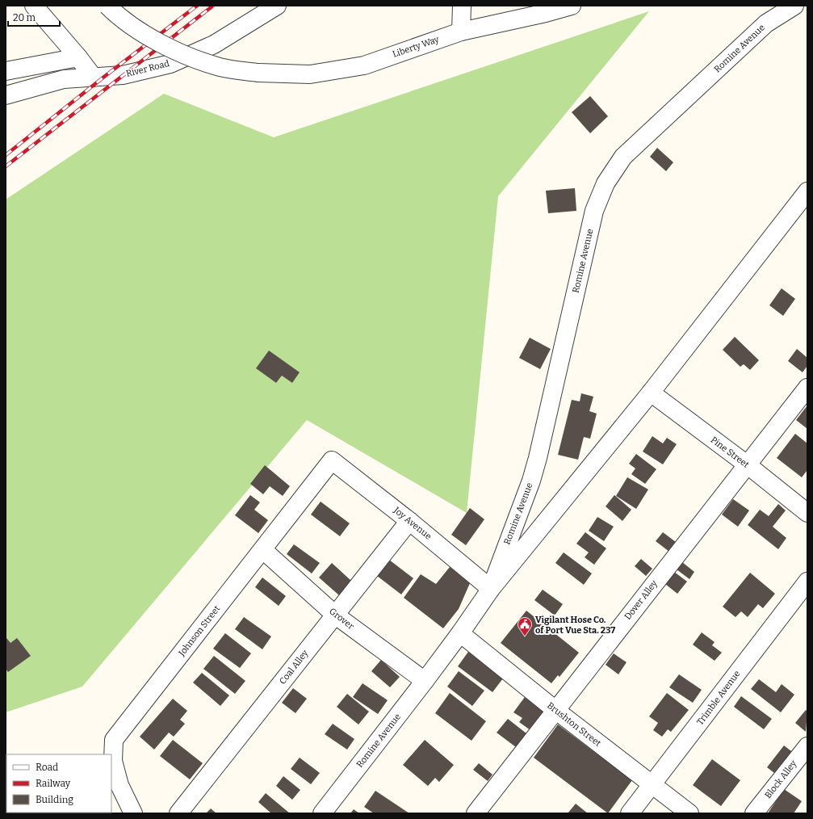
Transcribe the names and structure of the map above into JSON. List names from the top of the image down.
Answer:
{
  "streets": {
    "street": [
      "Liberty Way",
      "Romine Avenue",
      "River Road",
      "Pine Street",
      "Joy Avenue",
      "Dover Alley",
      "Grover",
      "Johnson Street",
      "Coal Alley",
      "Trimble Avenue",
      "Brushton Street",
      "Block Alley"
    ]
  },
  "crossings": [
    ["Romine Avenue", "Pine Street"],
    ["Romine Avenue", "Joy Avenue"],
    ["Romine Avenue", "Grover"],
    ["Romine Avenue", "Brushton Street"],
    ["Pine Street", "Dover Alley"],
    ["Joy Avenue", "Johnson Street"],
    ["Joy Avenue", "Coal Alley"],
    ["Dover Alley", "Brushton Street"],
    ["Grover", "Johnson Street"],
    ["Grover", "Coal Alley"],
    ["Trimble Avenue", "Brushton Street"]
  ],
  "places": {
    "public building": ["Vigilant Hose Co. of Port Vue Sta. 237"]
  },
  "legend": ["Road", "Railway", "Building"],
  "scale_bar": "20 m"
}
